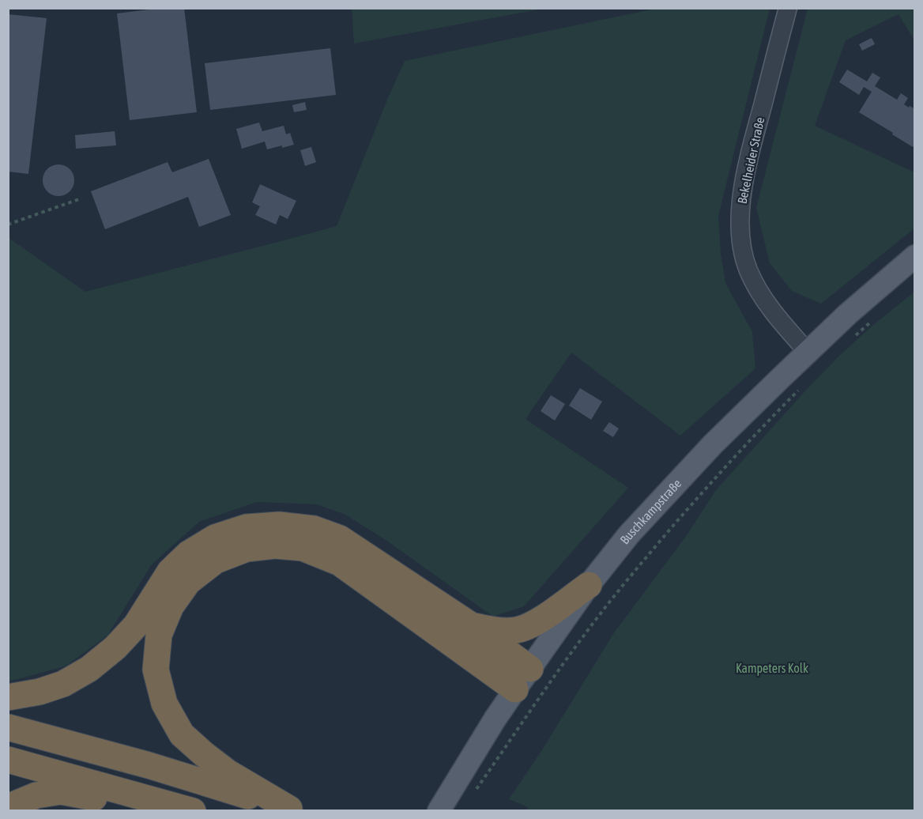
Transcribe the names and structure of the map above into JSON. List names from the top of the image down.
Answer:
{
  "streets": {
    "main road": ["Buschkampstraße"],
    "street": ["Bekelheider Straße"]
  },
  "crossings": [
    ["Bekelheider Straße", "Buschkampstraße"]
  ],
  "parks": ["Kampeters Kolk"]
}
